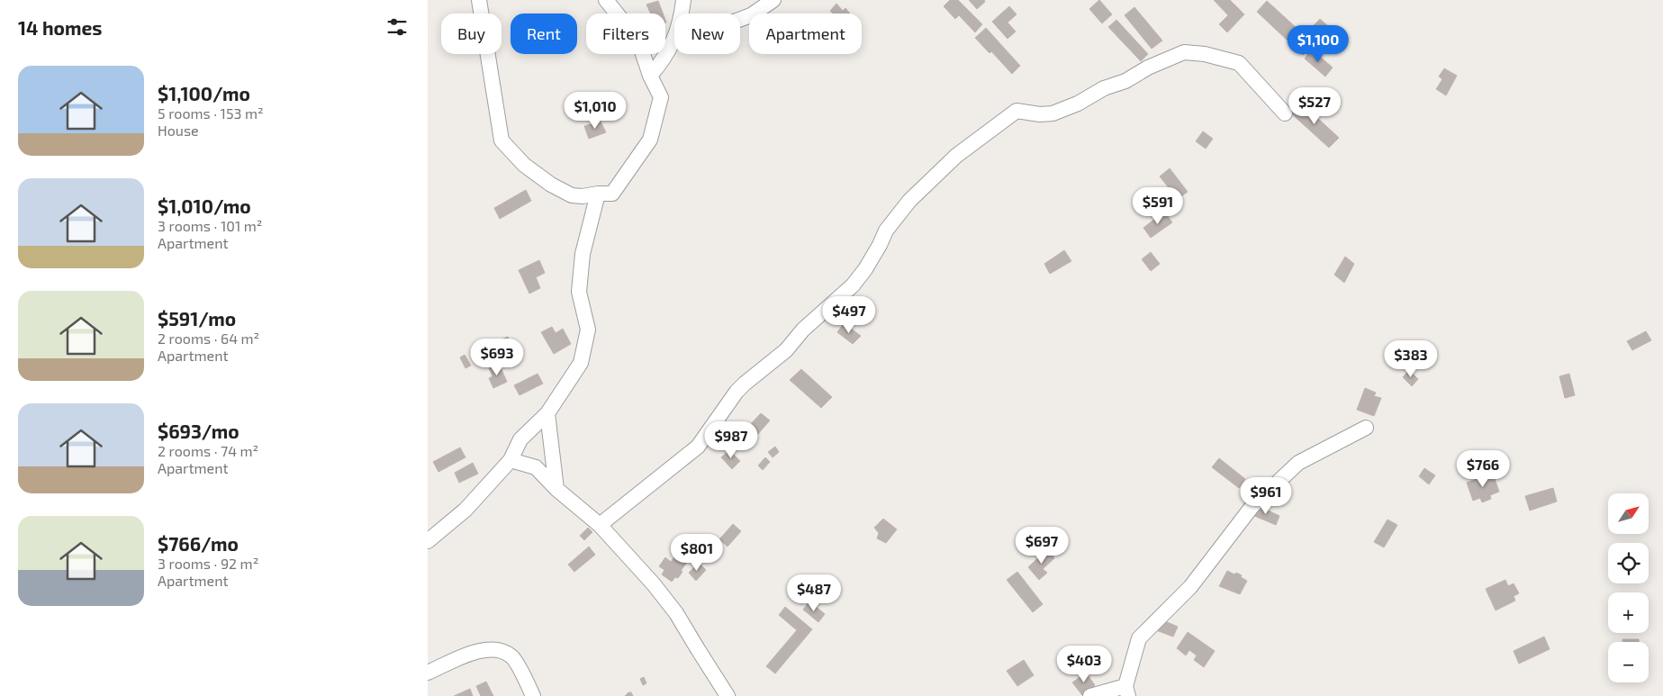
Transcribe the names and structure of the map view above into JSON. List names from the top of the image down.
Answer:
{
  "north": "top right",
  "page": {
    "heading": "14 homes",
    "chip": [
      "Buy",
      "Rent",
      "Filters",
      "New",
      "Apartment"
    ],
    "price": [
      "$1,100",
      "$527",
      "$1,010",
      "$591",
      "$497",
      "$693",
      "$383",
      "$987",
      "$766",
      "$961",
      "$697",
      "$801",
      "$487",
      "$403"
    ],
    "list": [
      {
        "name": "$1,100/mo",
        "note": "5 rooms · 153 m² · House"
      },
      {
        "name": "$1,010/mo",
        "note": "3 rooms · 101 m² · Apartment"
      },
      {
        "name": "$591/mo",
        "note": "2 rooms · 64 m² · Apartment"
      },
      {
        "name": "$693/mo",
        "note": "2 rooms · 74 m² · Apartment"
      },
      {
        "name": "$766/mo",
        "note": "3 rooms · 92 m² · Apartment"
      }
    ],
    "map_buttons": ["+", "−"]
  }
}
